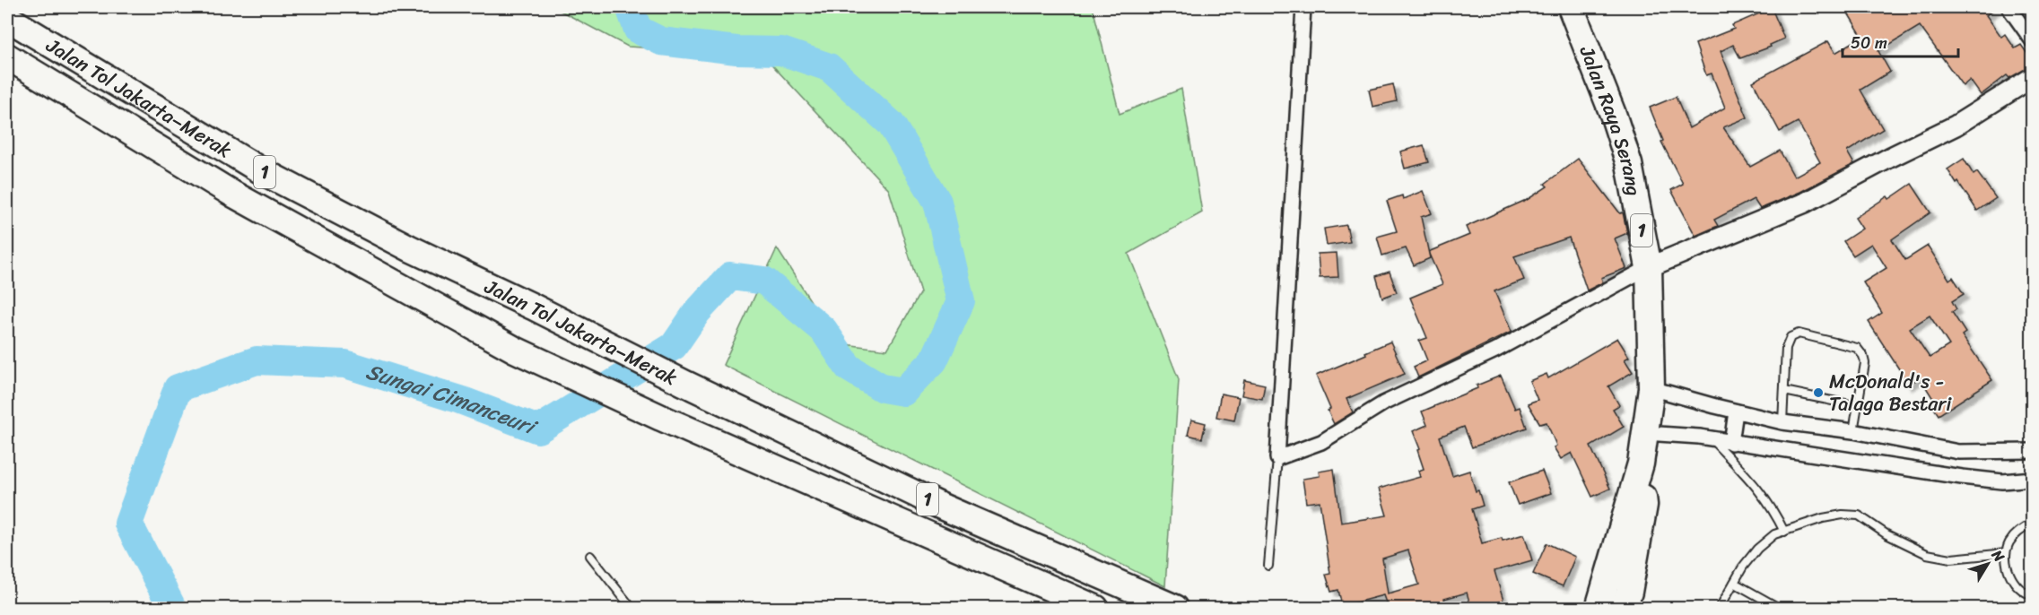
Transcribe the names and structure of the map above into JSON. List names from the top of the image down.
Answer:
{
  "streets": {
    "highway": ["Jalan Tol Jakarta–Merak", "Jalan Raya Serang", "1"]
  },
  "water": ["Sungai Cimanceuri"],
  "places": ["McDonald's - Talaga Bestari"],
  "scale_bar": "50 m",
  "north": "top right"
}
